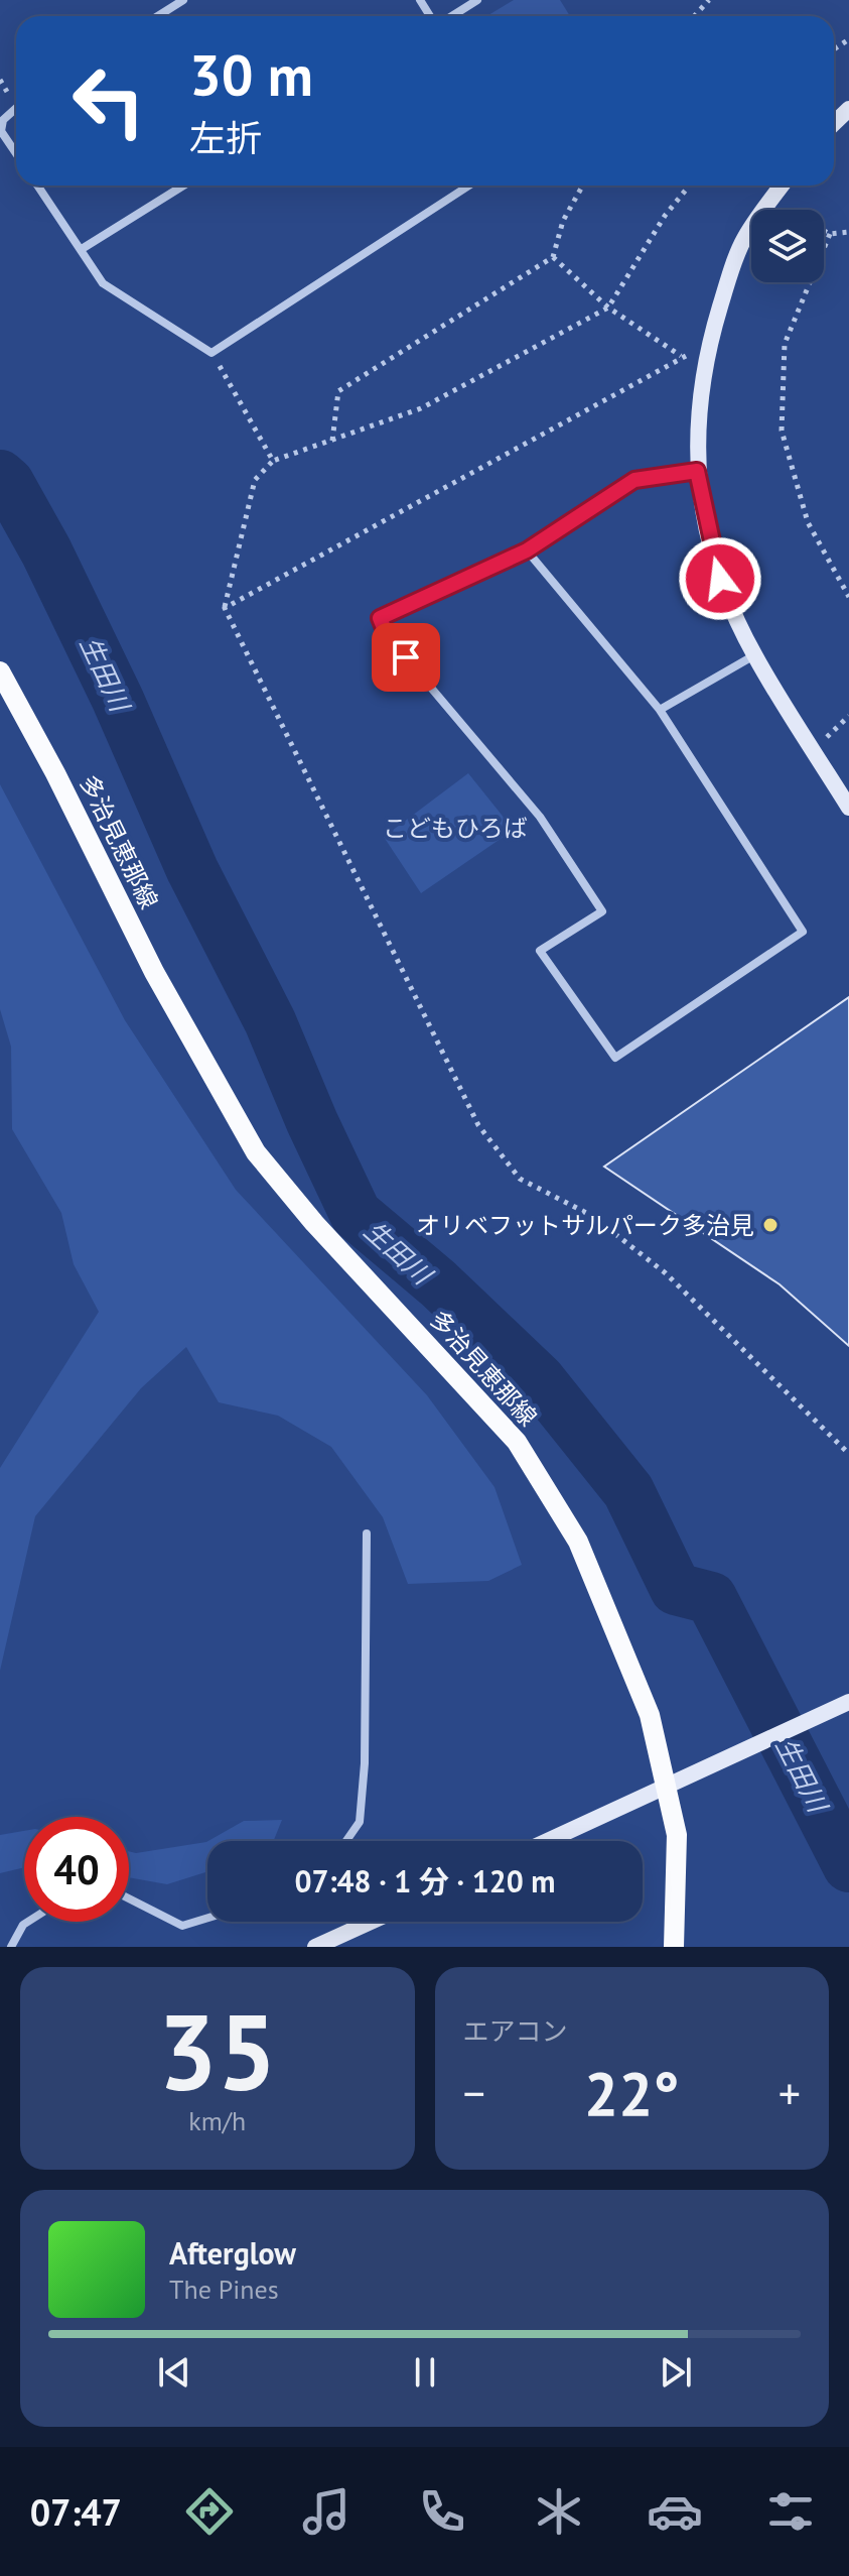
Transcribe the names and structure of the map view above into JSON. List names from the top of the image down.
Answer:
{
  "streets": {
    "main road": ["多治見恵那線"]
  },
  "water": ["生田川"],
  "parks": ["こどもひろば"],
  "places": ["オリベフットサルパーク多治見"],
  "page": {
    "turn": ["30 m", "左折"],
    "limit": "40",
    "trip": "07:48 · 1 分 · 120 m",
    "tile": [
      ["35", "km/h"],
      "エアコン"
    ],
    "heat": ["−", "22°", "+"],
    "song": ["Afterglow", "The Pines"],
    "tabs": "07:47"
  }
}
